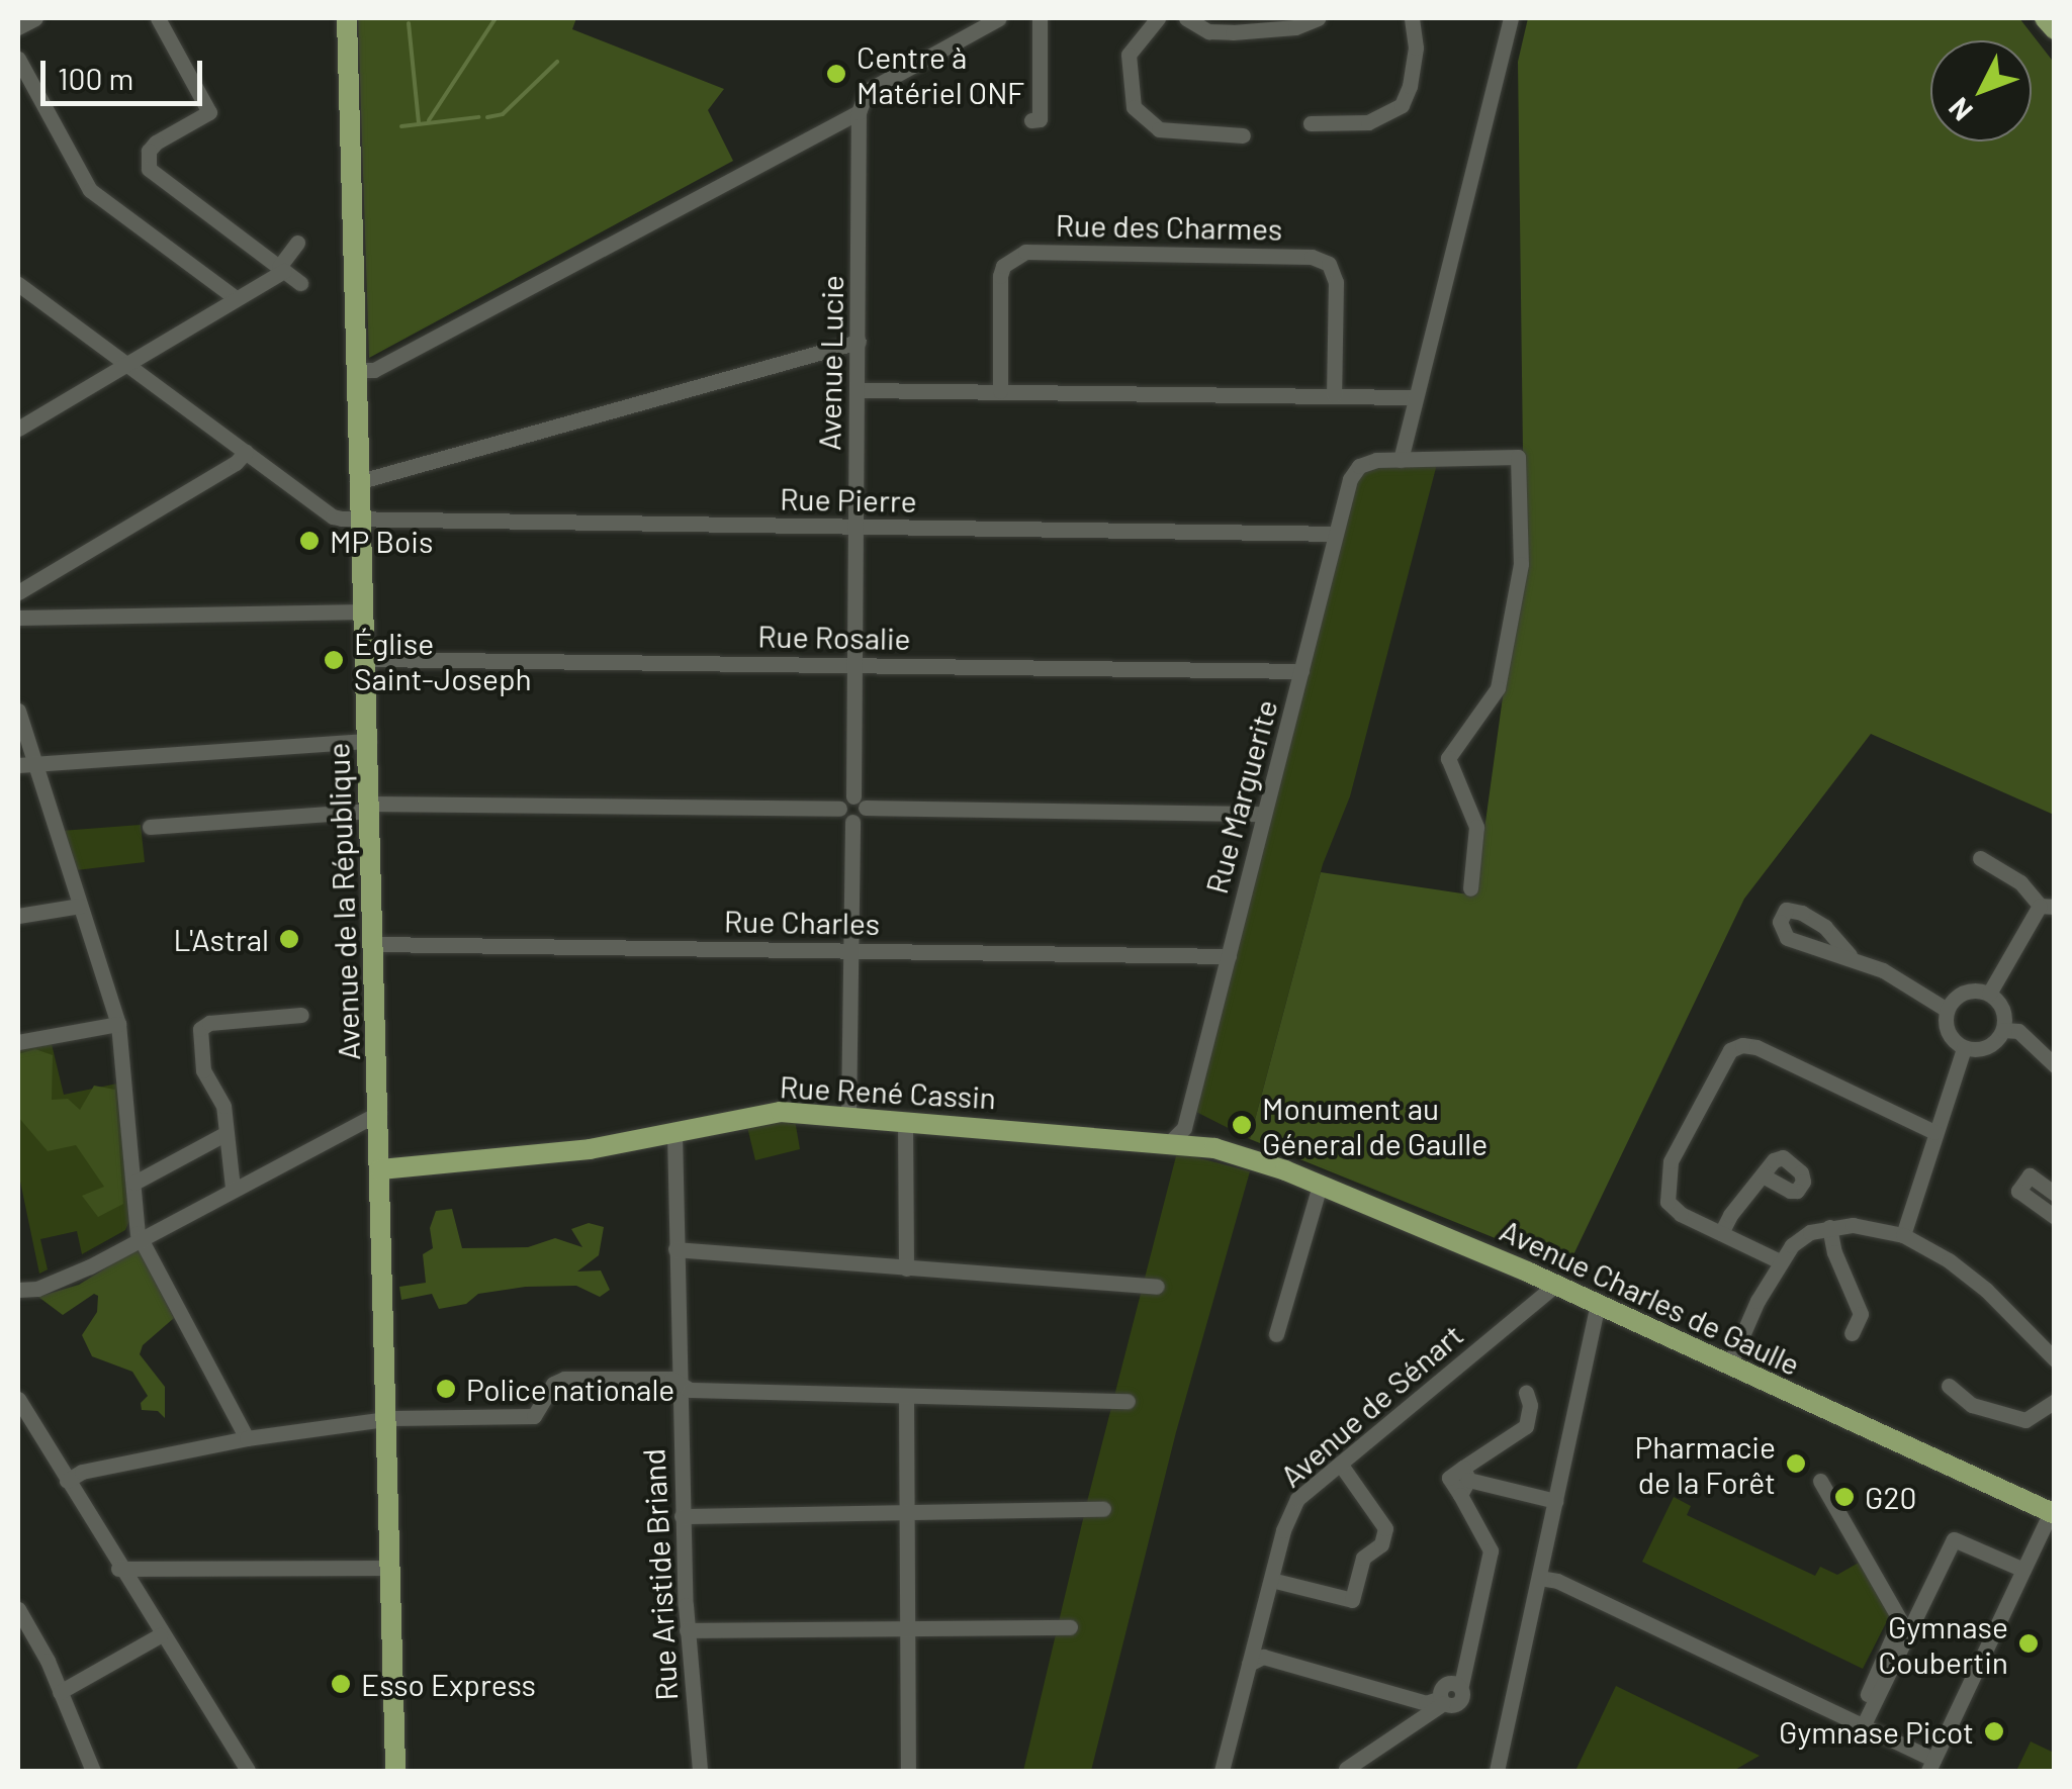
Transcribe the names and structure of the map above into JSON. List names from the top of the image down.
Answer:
{
  "streets": {
    "main road": ["Avenue de la République", "Rue René Cassin", "Avenue Charles de Gaulle"],
    "street": [
      "Rue des Charmes",
      "Avenue Lucie",
      "Rue Pierre",
      "Rue Rosalie",
      "Rue Marguerite",
      "Rue Charles",
      "Avenue de Sénart",
      "Rue Aristide Briand"
    ]
  },
  "crossings": [
    ["Avenue Lucie", "Rue Pierre"],
    ["Avenue Lucie", "Rue Rosalie"],
    ["Rue Pierre", "Rue Marguerite"],
    ["Rue Pierre", "Avenue de la République"],
    ["Rue Rosalie", "Rue Marguerite"],
    ["Rue Rosalie", "Avenue de la République"],
    ["Rue Marguerite", "Rue Charles"],
    ["Rue Marguerite", "Rue René Cassin"],
    ["Avenue de la République", "Rue Charles"],
    ["Avenue de la République", "Rue René Cassin"],
    ["Rue René Cassin", "Avenue Charles de Gaulle"],
    ["Rue René Cassin", "Rue Aristide Briand"],
    ["Avenue Charles de Gaulle", "Avenue de Sénart"]
  ],
  "places": [
    "Centre à Matériel ONF",
    "MP Bois",
    "Église Saint-Joseph",
    "L'Astral",
    "Monument au Géneral de Gaulle",
    "Police nationale",
    "Pharmacie de la Forêt",
    "G20",
    "Gymnase Coubertin",
    "Esso Express",
    "Gymnase Picot"
  ],
  "scale_bar": "100 m",
  "north": "bottom left"
}
